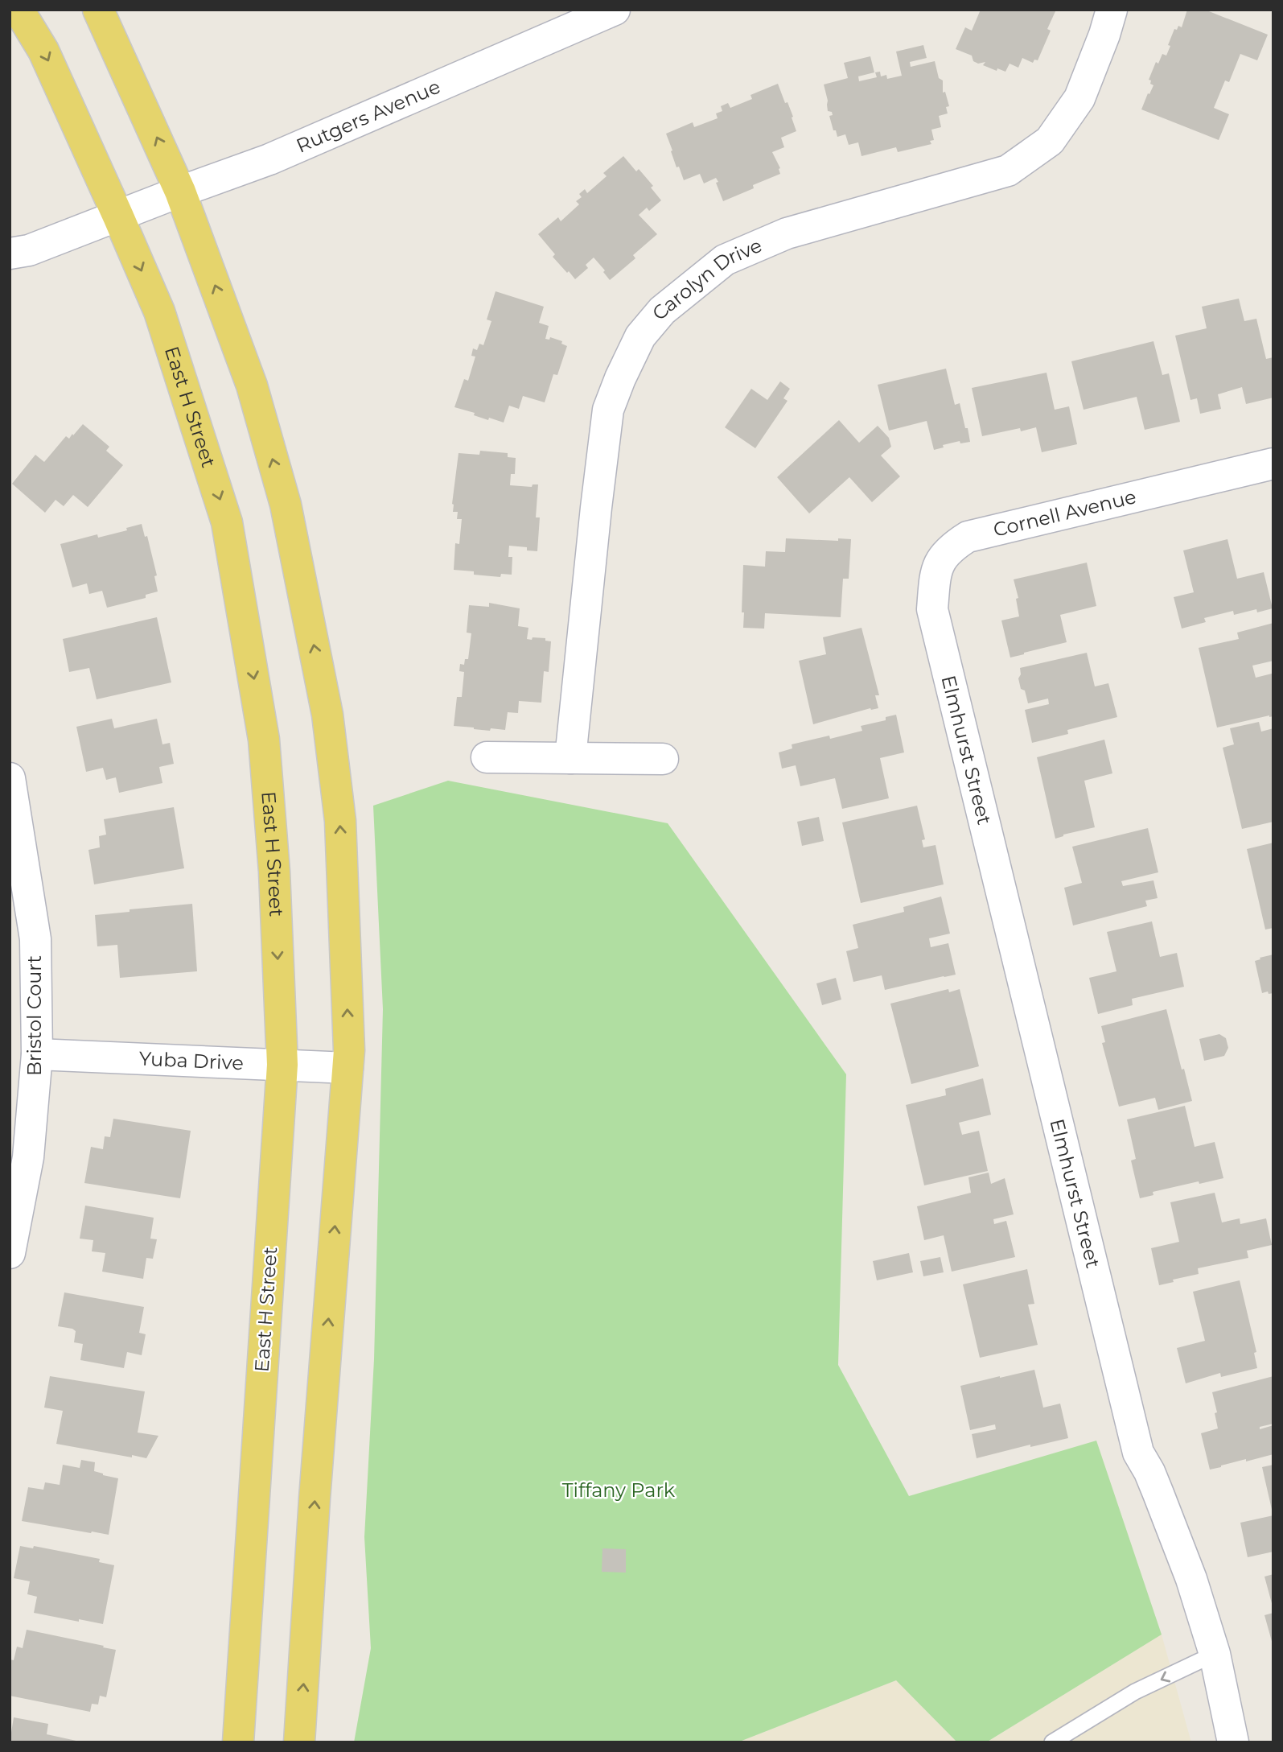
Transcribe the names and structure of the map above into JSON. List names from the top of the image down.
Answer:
{
  "streets": {
    "main road": ["East H Street"],
    "street": [
      "Rutgers Avenue",
      "Carolyn Drive",
      "Cornell Avenue",
      "Elmhurst Street",
      "Bristol Court",
      "Yuba Drive"
    ]
  },
  "crossings": [
    ["Rutgers Avenue", "East H Street"],
    ["East H Street", "Yuba Drive"],
    ["Cornell Avenue", "Elmhurst Street"],
    ["Bristol Court", "Yuba Drive"]
  ],
  "parks": ["Tiffany Park"]
}
